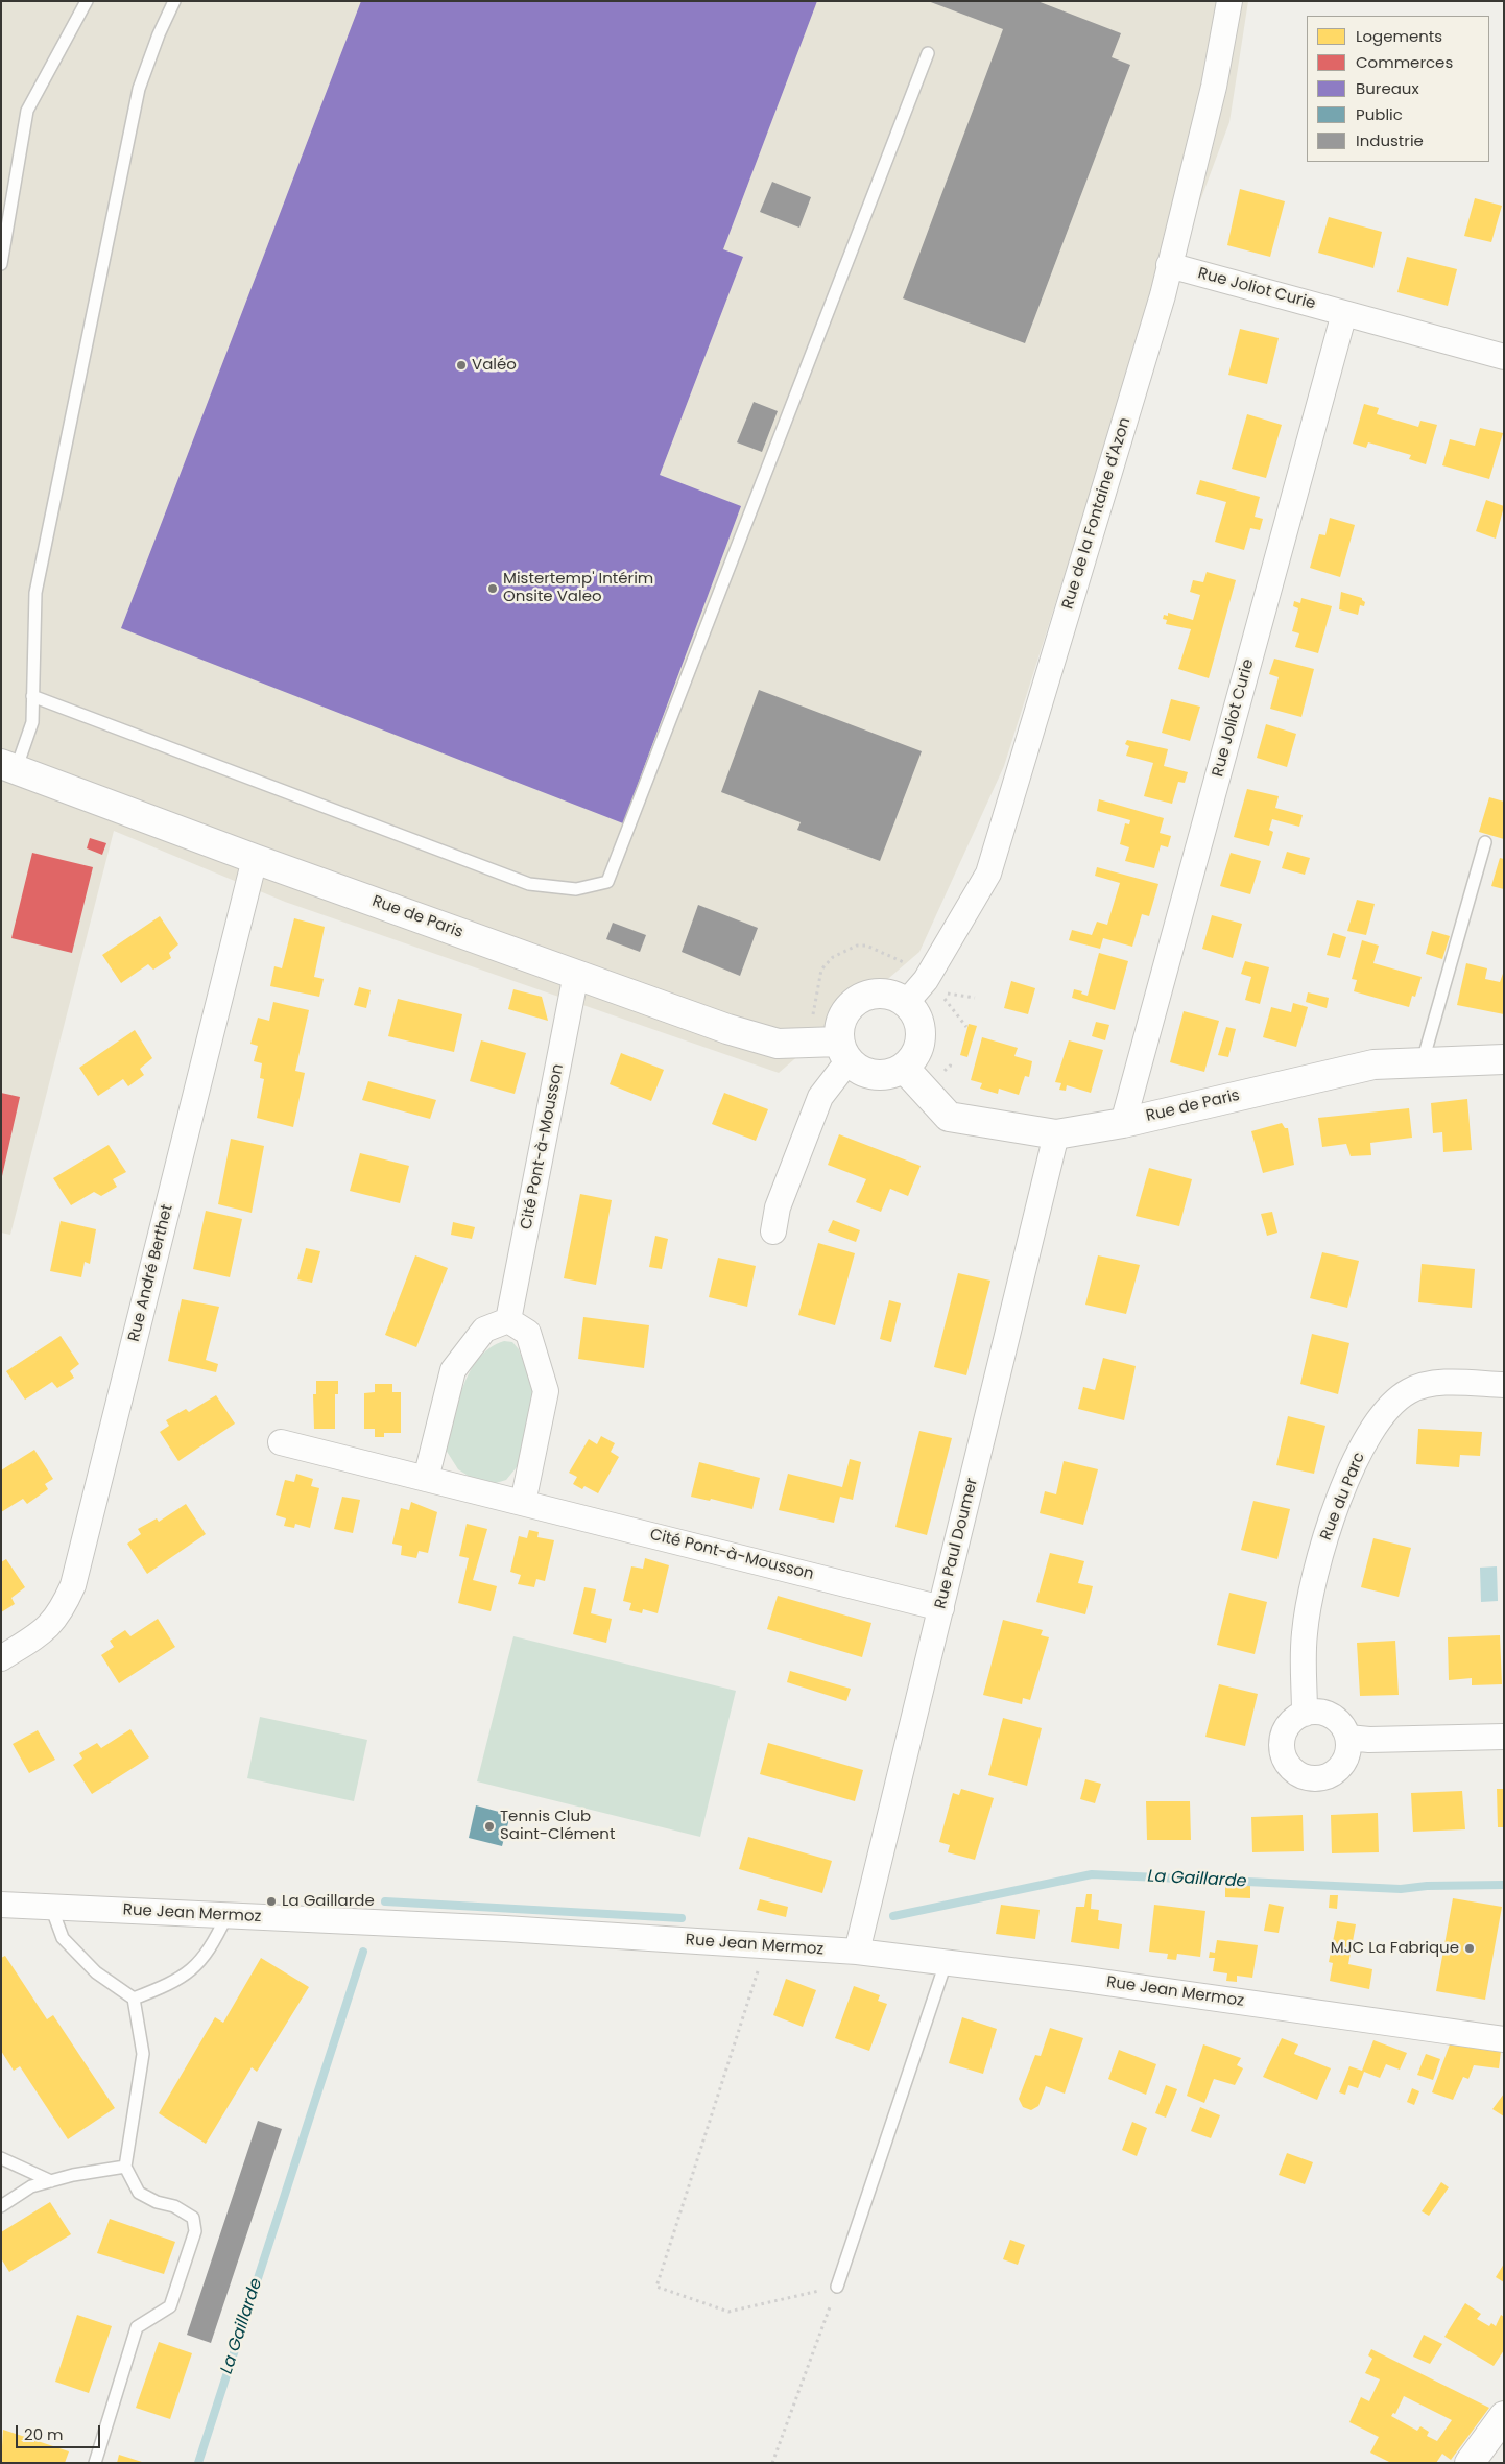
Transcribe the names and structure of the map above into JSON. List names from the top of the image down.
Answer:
{
  "streets": {
    "street": [
      "Rue Joliot Curie",
      "Rue de la Fontaine d'Azon",
      "Rue de Paris",
      "Cité Pont-à-Mousson",
      "Rue André Berthet",
      "Rue du Parc",
      "Rue Paul Doumer",
      "Rue Jean Mermoz"
    ]
  },
  "crossings": [
    ["Rue Joliot Curie", "Rue de la Fontaine d'Azon"],
    ["Rue Joliot Curie", "Rue de Paris"],
    ["Rue de la Fontaine d'Azon", "Rue de Paris"],
    ["Rue de Paris", "Cité Pont-à-Mousson"],
    ["Rue de Paris", "Rue André Berthet"],
    ["Rue de Paris", "Rue Paul Doumer"],
    ["Cité Pont-à-Mousson", "Rue Paul Doumer"],
    ["Rue Paul Doumer", "Rue Jean Mermoz"]
  ],
  "water": ["La Gaillarde"],
  "places": [
    "Valéo",
    "Mistertemp' Intérim Onsite Valeo",
    "Tennis Club Saint-Clément",
    "La Gaillarde",
    "MJC La Fabrique"
  ],
  "legend": [
    "Logements",
    "Commerces",
    "Bureaux",
    "Public",
    "Industrie"
  ],
  "scale_bar": "20 m"
}
